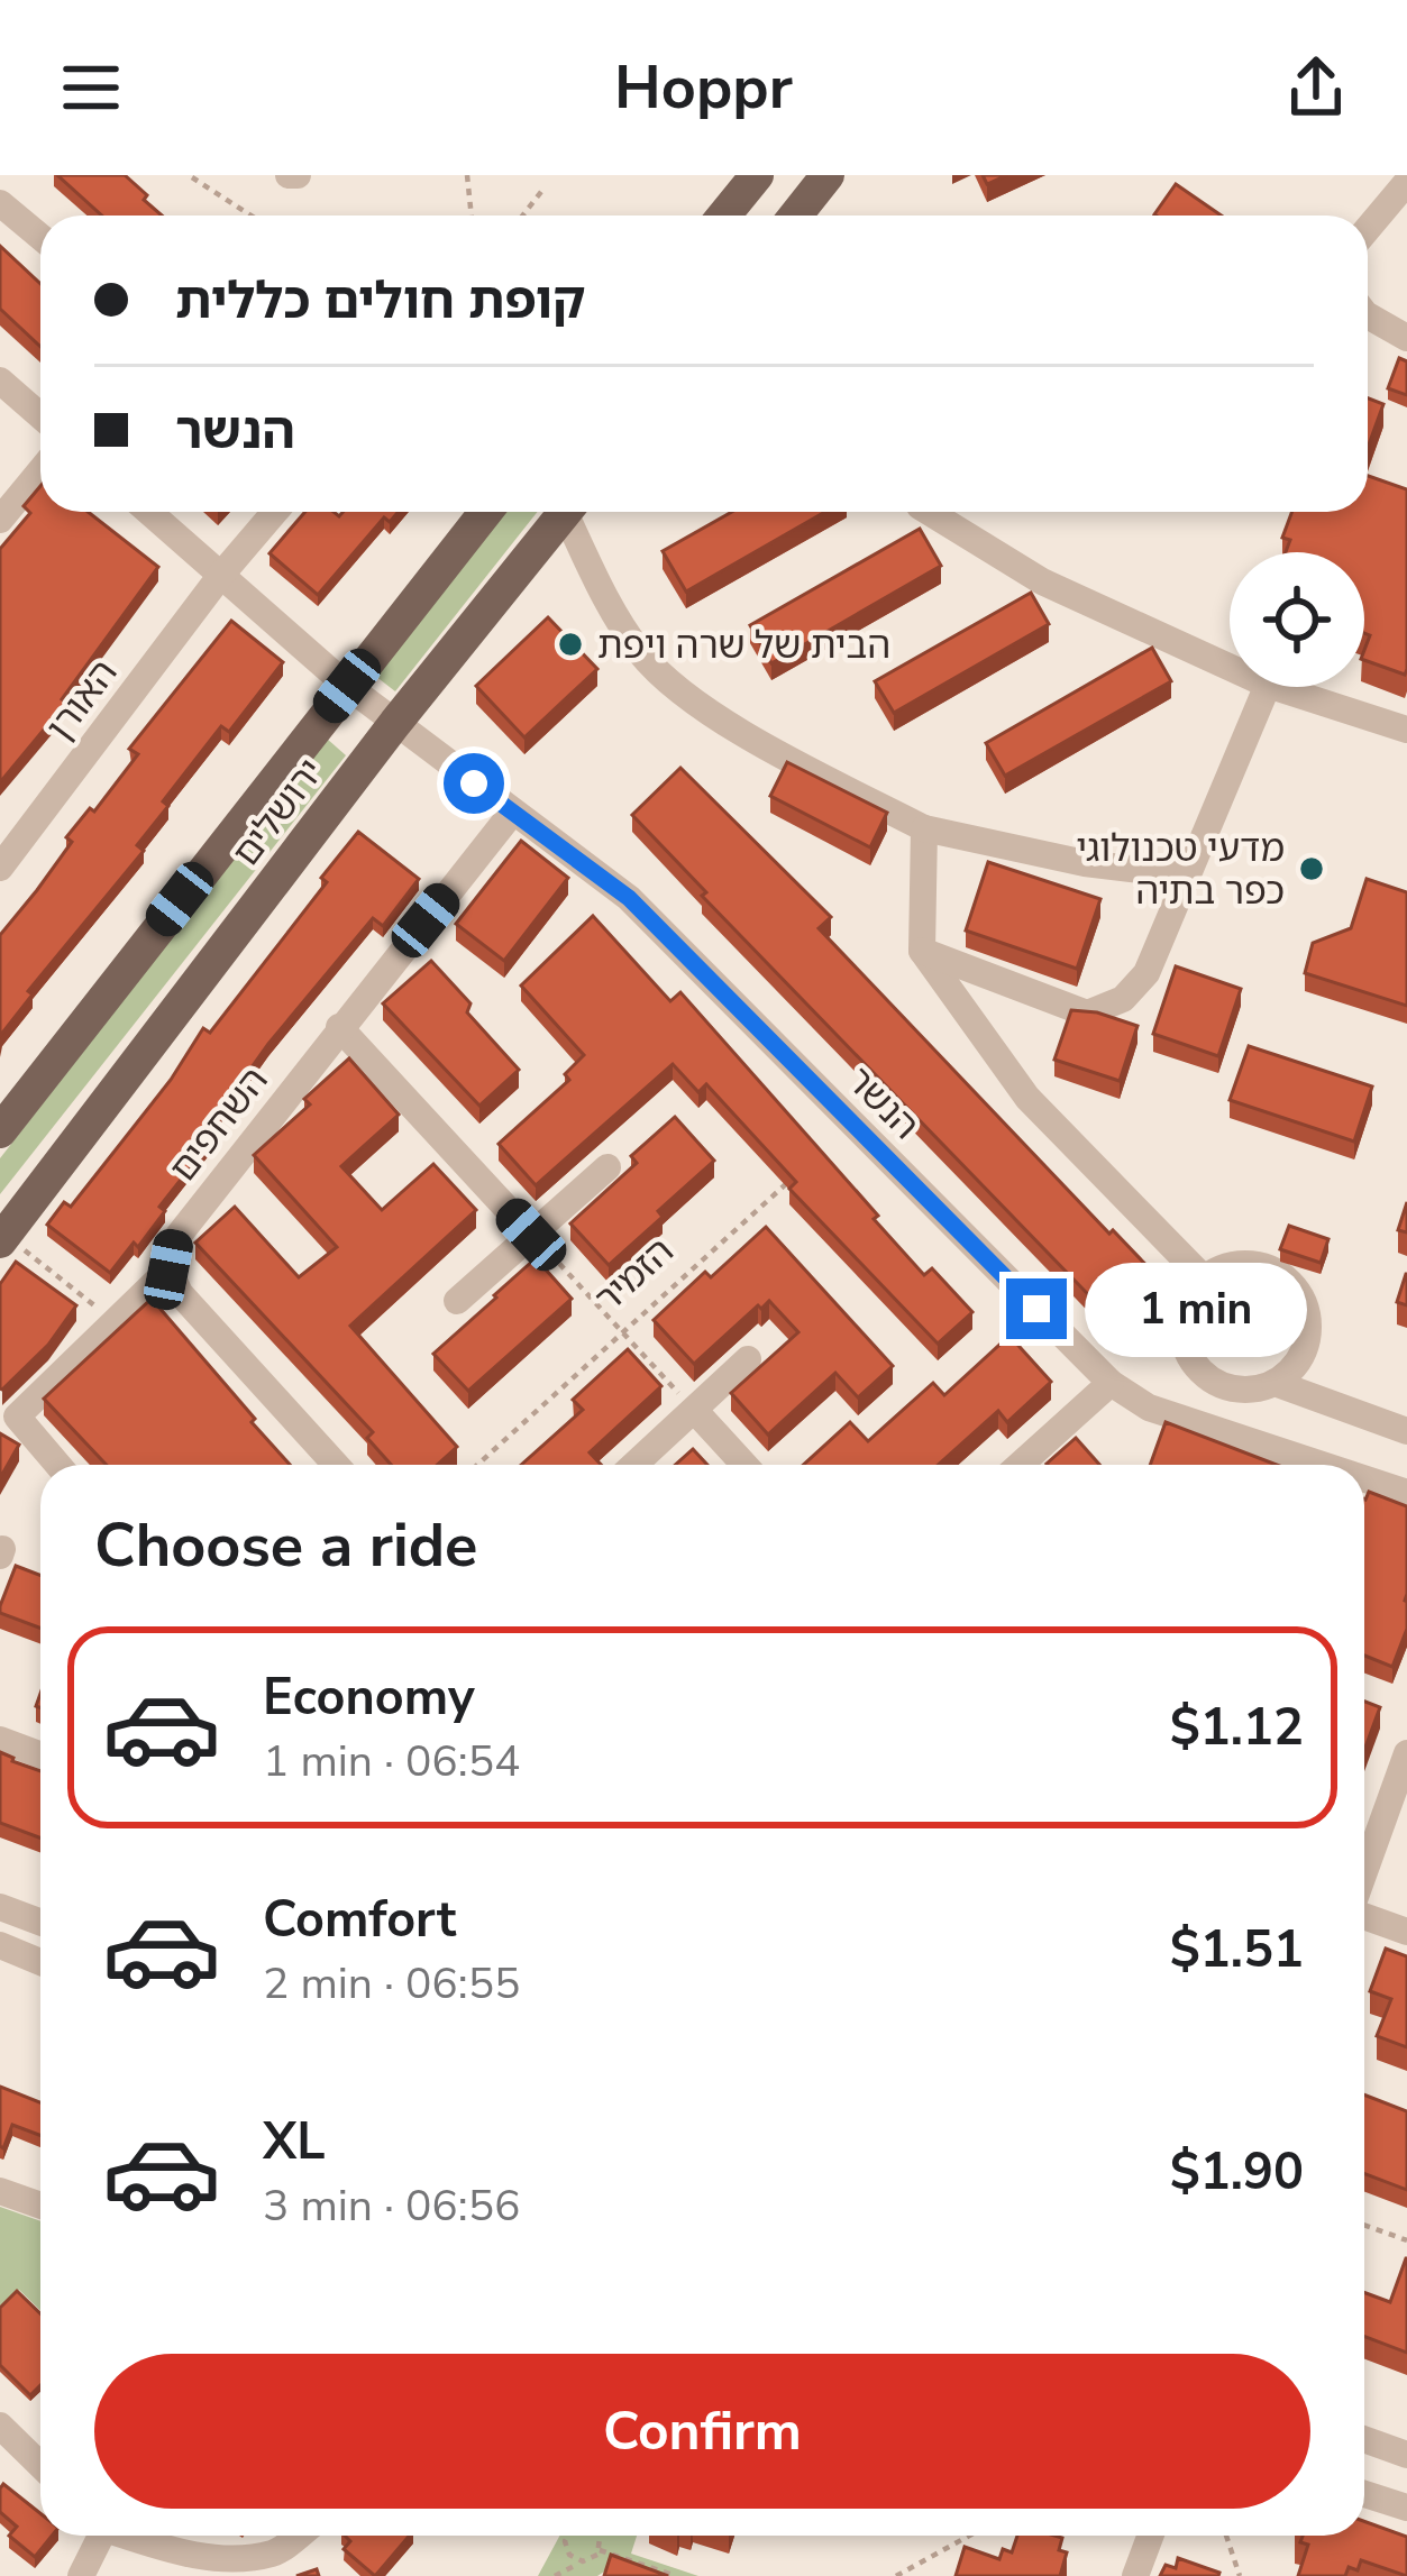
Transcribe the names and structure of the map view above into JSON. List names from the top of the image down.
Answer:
{
  "streets": {
    "main road": ["ירושלים"],
    "street": ["האורן", "הנשר", "השחפים"],
    "path": ["הזמיר"]
  },
  "crossings": [
    ["האורן", "הנשר"],
    ["ירושלים", "הנשר"],
    ["הנשר", "השחפים"]
  ],
  "places": ["הבית של שרה ויפת", "מדעי טכנולוגי כפר בתיה"],
  "page": {
    "header": "Hoppr",
    "banner": ["קופת חולים כללית", "הנשר"],
    "bubble": "1 min",
    "heading": "Choose a ride",
    "list": [
      {
        "name": "Economy",
        "note": "1 min · 06:54",
        "value": "$1.12"
      },
      {
        "name": "Comfort",
        "note": "2 min · 06:55",
        "value": "$1.51"
      },
      {
        "name": "XL",
        "note": "3 min · 06:56",
        "value": "$1.90"
      }
    ],
    "buttons": "Confirm"
  }
}
